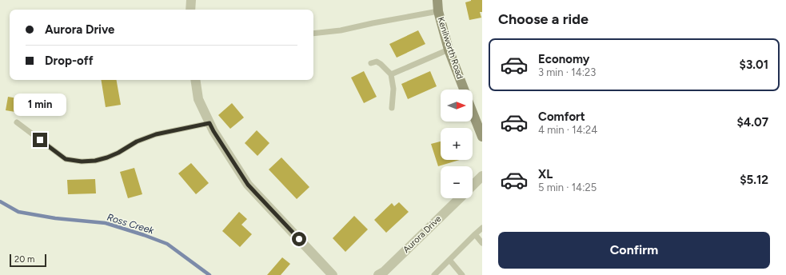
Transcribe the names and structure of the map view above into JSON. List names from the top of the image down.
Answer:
{
  "streets": {
    "street": ["Kenilworth Road", "Aurora Drive"]
  },
  "water": ["Ross Creek"],
  "scale_bar": "20 m",
  "north": "right",
  "page": {
    "heading": "Choose a ride",
    "banner": ["Aurora Drive", "Drop-off"],
    "list": [
      {
        "name": "Economy",
        "note": "3 min · 14:23",
        "value": "$3.01"
      },
      {
        "name": "Comfort",
        "note": "4 min · 14:24",
        "value": "$4.07"
      },
      {
        "name": "XL",
        "note": "5 min · 14:25",
        "value": "$5.12"
      }
    ],
    "map_buttons": ["+", "−"],
    "bubble": "1 min",
    "buttons": "Confirm",
    "scale": "20 m"
  }
}
